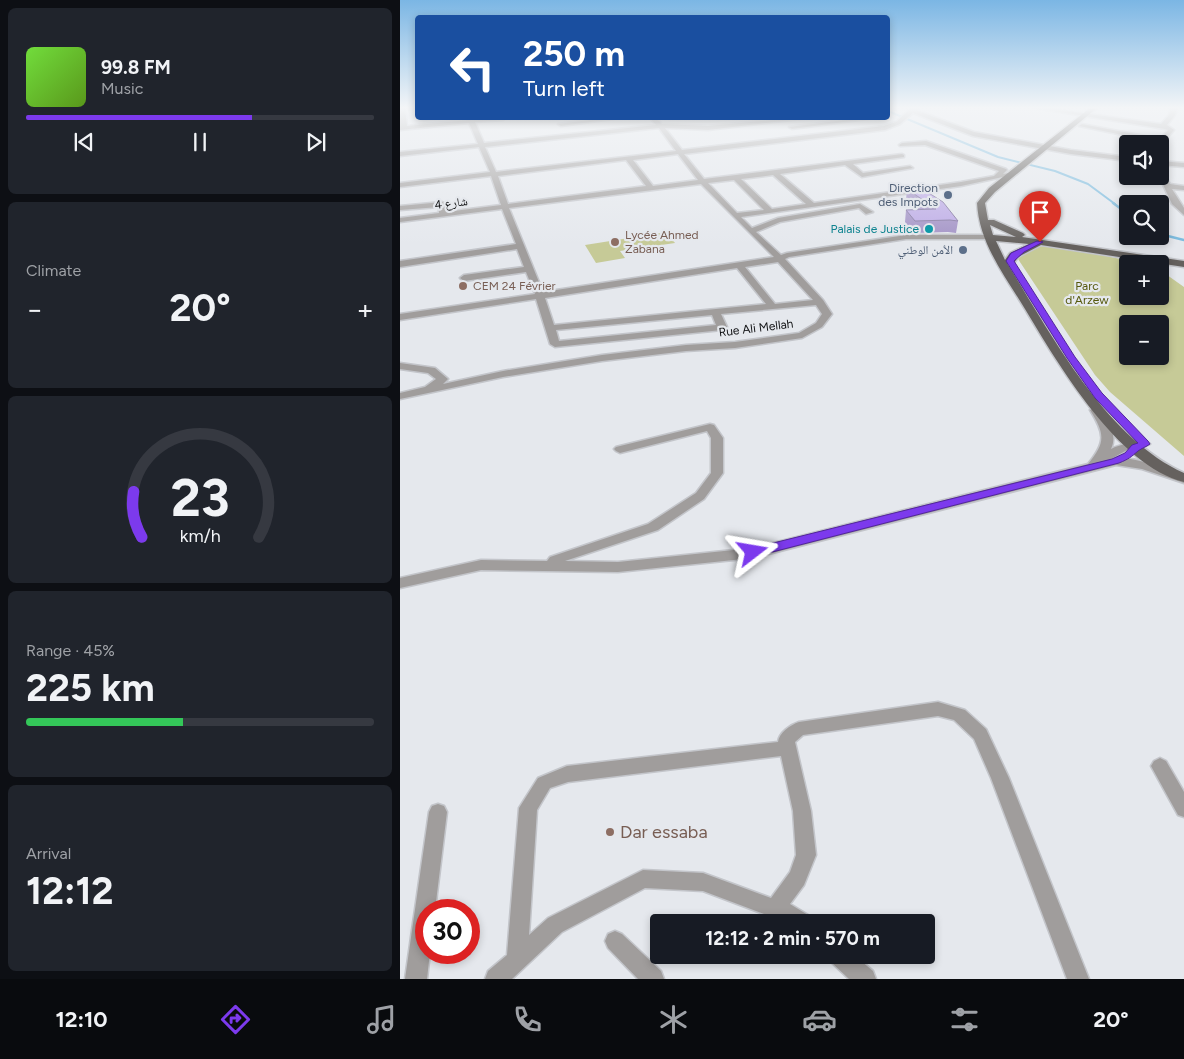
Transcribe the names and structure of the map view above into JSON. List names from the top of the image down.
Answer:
{
  "streets": {
    "street": ["شارع 4", "Rue Ali Mellah"]
  },
  "parks": ["Parc d'Arzew"],
  "places": [
    "Direction des Impots",
    "Palais de Justice",
    "Lycée Ahmed Zabana",
    "الأمن الوطني",
    "CEM 24 Février",
    "Dar essaba"
  ],
  "page": {
    "turn": ["250 m", "Turn left"],
    "song": ["99.8 FM", "Music"],
    "map_buttons": ["+", "−"],
    "tile": [
      "Climate",
      ["Range · 45%", "225 km"],
      ["Arrival", "12:12"]
    ],
    "heat": ["−", "20°", "+"],
    "limit": "30",
    "trip": "12:12 · 2 min · 570 m",
    "tabs": ["12:10", "20°"],
    "gauge": ["23", "km/h"]
  }
}
